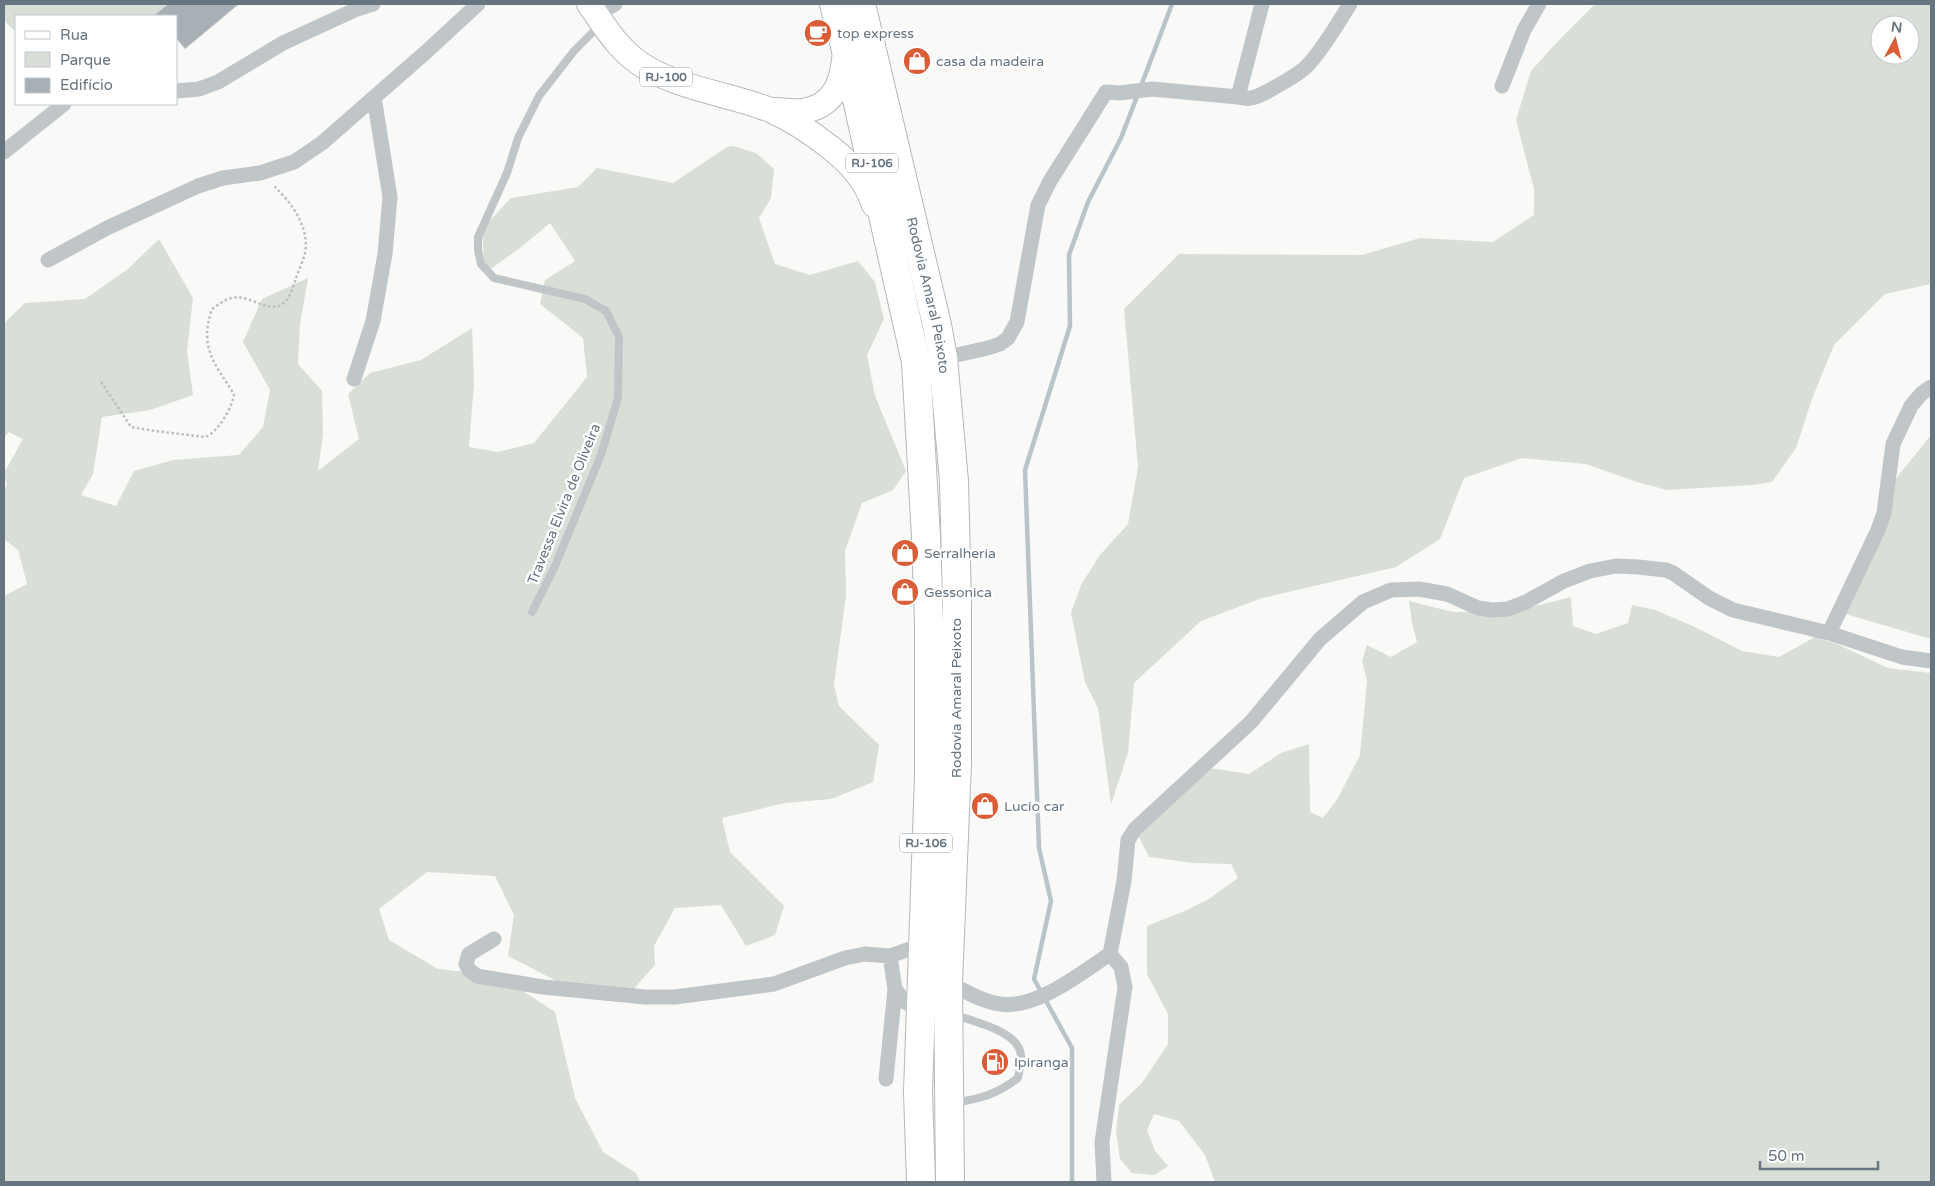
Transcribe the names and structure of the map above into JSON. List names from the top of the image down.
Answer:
{
  "streets": {
    "highway": ["RJ-106", "Rodovia Amaral Peixoto"],
    "main road": ["RJ-100"],
    "lane": ["Travessa Elvira de Oliveira"]
  },
  "crossings": [
    ["RJ-100", "RJ-106"],
    ["RJ-100", "Rodovia Amaral Peixoto"],
    ["RJ-100", "Travessa Elvira de Oliveira"],
    ["RJ-106", "Rodovia Amaral Peixoto"]
  ],
  "places": {
    "cafe": ["top express"],
    "shop": [
      "casa da madeira",
      "Serralheria",
      "Gessonica",
      "Lucio car"
    ],
    "fuel station": ["Ipiranga"]
  },
  "legend": ["Rua", "Parque", "Edifício"],
  "scale_bar": "50 m",
  "north": "top"
}
